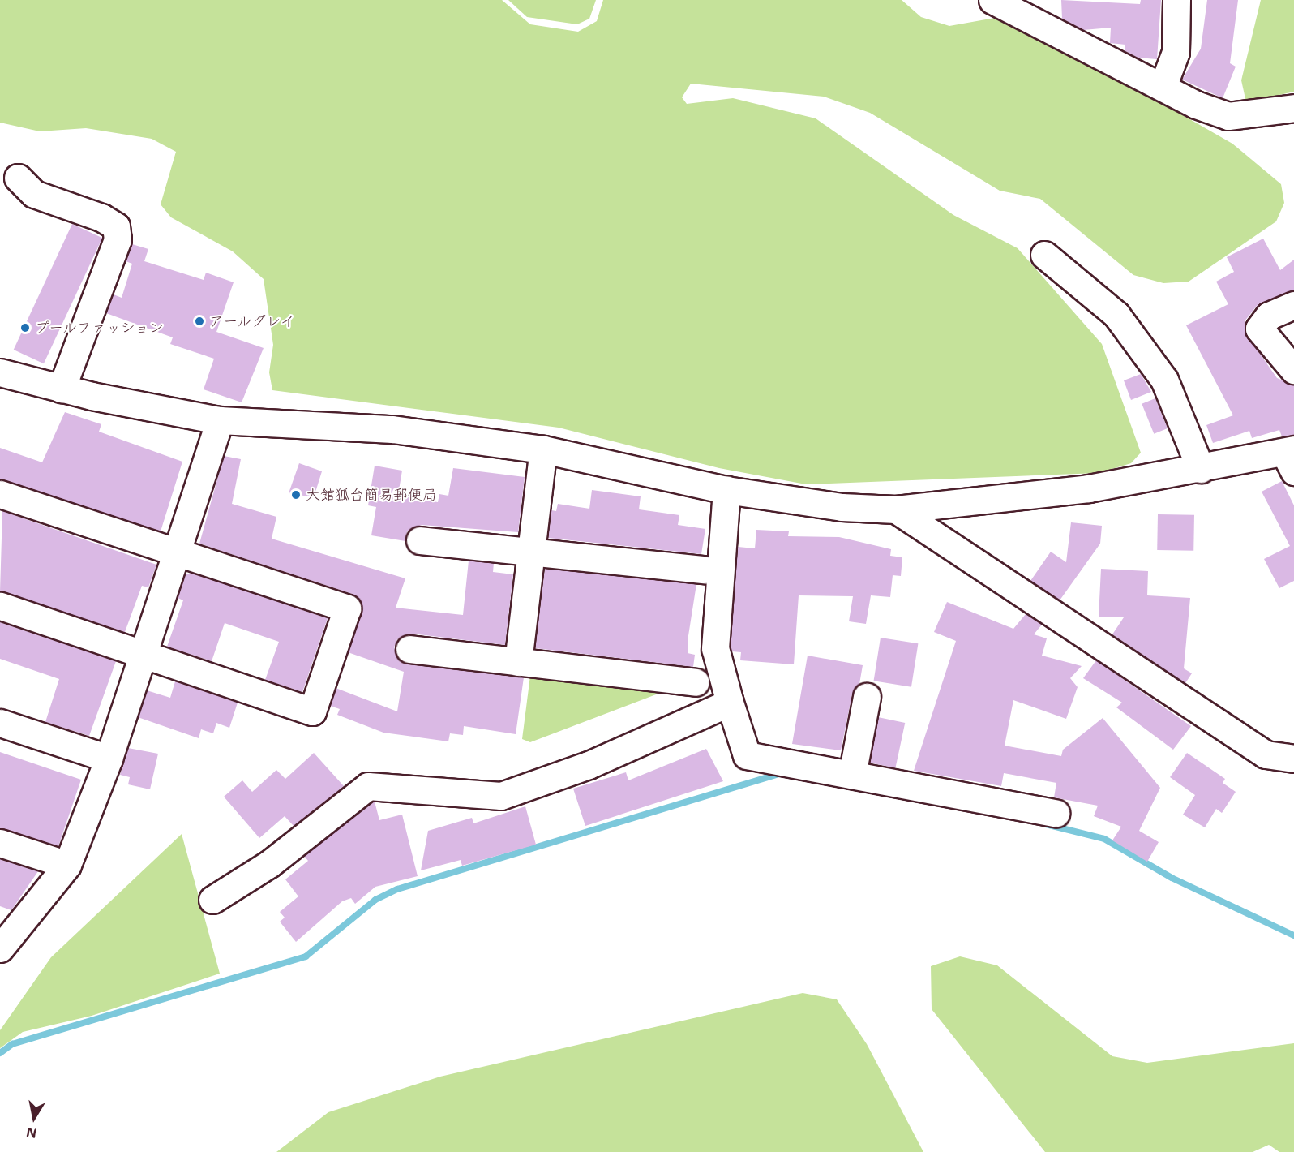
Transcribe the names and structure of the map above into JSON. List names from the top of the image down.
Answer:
{
  "places": ["アールグレイ", "プールファッション", "大館狐台簡易郵便局"],
  "north": "bottom"
}
